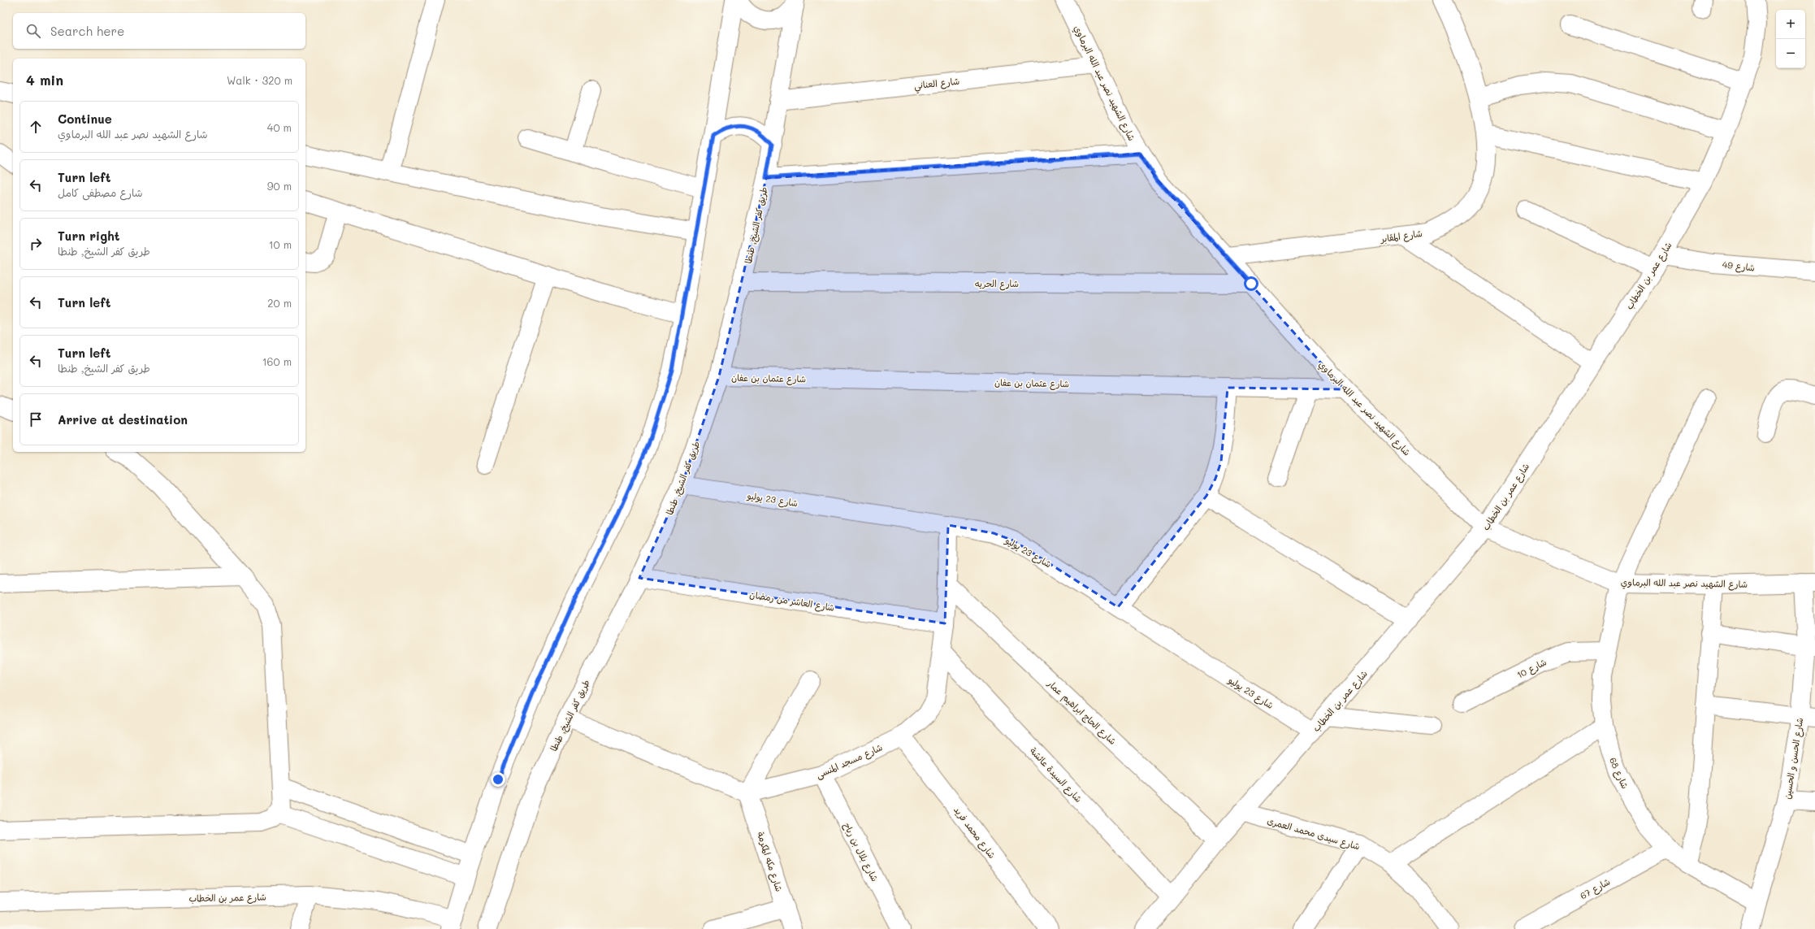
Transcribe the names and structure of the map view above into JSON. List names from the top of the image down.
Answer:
{
  "streets": {
    "street": [
      "شارع العناني",
      "شارع الشهيد نصر عبد الله البرماوي",
      "طريق كفر الشيخ, طنطا",
      "شارع المقابر",
      "شارع 49",
      "شارع عمر بن الخطاب",
      "شارع الحريه",
      "شارع عثمان بن عفان",
      "شارع 23 يوليو",
      "شارع العاشر من رمضان",
      "شارع 10",
      "شارع الحاج ابراهيم عمار",
      "شارع الحسن و الحسين",
      "شارع مسجد المنسى",
      "شارع 68",
      "شارع السيدة عائشة",
      "شارع محمد فريد",
      "شارع سيدى محمد العمرى",
      "شارع بلال بن رباح",
      "شارع مكه المكرمة",
      "شارع 67"
    ]
  },
  "crossings": [
    ["شارع العناني", "شارع الشهيد نصر عبد الله البرماوي"],
    ["شارع العناني", "طريق كفر الشيخ, طنطا"],
    ["شارع الشهيد نصر عبد الله البرماوي", "شارع المقابر"],
    ["شارع الشهيد نصر عبد الله البرماوي", "شارع عمر بن الخطاب"],
    ["شارع الشهيد نصر عبد الله البرماوي", "شارع الحريه"],
    ["شارع الشهيد نصر عبد الله البرماوي", "شارع عثمان بن عفان"],
    ["شارع الشهيد نصر عبد الله البرماوي", "شارع الحسن و الحسين"],
    ["شارع الشهيد نصر عبد الله البرماوي", "شارع 68"],
    ["طريق كفر الشيخ, طنطا", "شارع الحريه"],
    ["طريق كفر الشيخ, طنطا", "شارع عثمان بن عفان"],
    ["طريق كفر الشيخ, طنطا", "شارع 23 يوليو"],
    ["طريق كفر الشيخ, طنطا", "شارع العاشر من رمضان"],
    ["شارع 49", "شارع عمر بن الخطاب"],
    ["شارع عمر بن الخطاب", "شارع 23 يوليو"],
    ["شارع عمر بن الخطاب", "شارع الحاج ابراهيم عمار"],
    ["شارع عمر بن الخطاب", "شارع السيدة عائشة"],
    ["شارع عمر بن الخطاب", "شارع سيدى محمد العمرى"],
    ["شارع 23 يوليو", "شارع مسجد المنسى"],
    ["شارع العاشر من رمضان", "شارع مسجد المنسى"],
    ["شارع 10", "شارع 68"],
    ["شارع الحاج ابراهيم عمار", "شارع مسجد المنسى"],
    ["شارع الحسن و الحسين", "شارع 68"],
    ["شارع مسجد المنسى", "شارع السيدة عائشة"],
    ["شارع مسجد المنسى", "شارع محمد فريد"],
    ["شارع مسجد المنسى", "شارع بلال بن رباح"],
    ["شارع مسجد المنسى", "شارع مكه المكرمة"],
    ["شارع 68", "شارع 67"]
  ],
  "page": {
    "map_buttons": ["+", "−"],
    "search": "Search here",
    "heading": ["4 min", "Walk · 320 m"],
    "list": [
      ["Continue", "شارع الشهيد نصر عبد الله البرماوي", "40 m"],
      ["Turn left", "شارع مصطفى كامل", "90 m"],
      ["Turn right", "طريق كفر الشيخ, طنطا", "10 m"],
      ["Turn left", "20 m"],
      ["Turn left", "طريق كفر الشيخ, طنطا", "160 m"],
      "Arrive at destination"
    ]
  }
}
